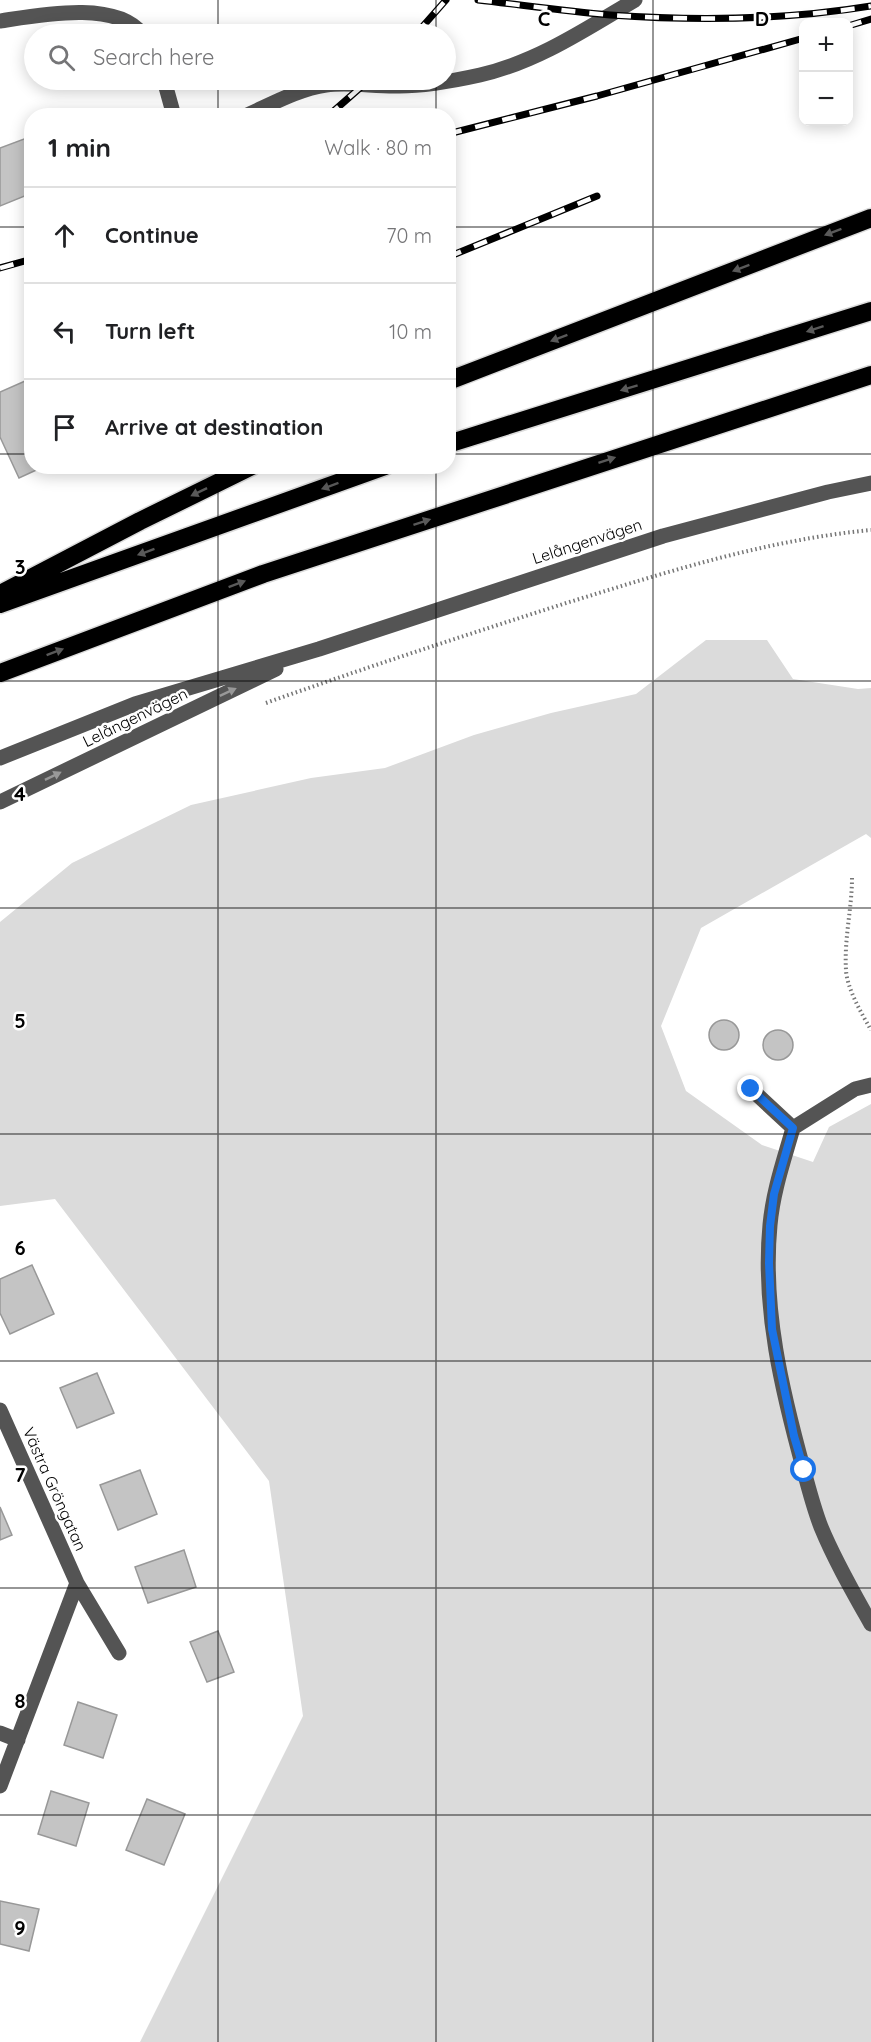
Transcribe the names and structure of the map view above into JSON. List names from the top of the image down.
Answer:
{
  "streets": {
    "street": ["Lelångenvägen", "Västra Gröngatan"]
  },
  "page": {
    "map_buttons": ["+", "−"],
    "search": "Search here",
    "heading": ["1 min", "Walk · 80 m"],
    "list": [
      ["Continue", "70 m"],
      ["Turn left", "10 m"],
      "Arrive at destination"
    ]
  },
  "grid": {
    "columns": ["C", "D"],
    "rows": [
      "3",
      "4",
      "5",
      "6",
      "7",
      "8",
      "9"
    ]
  }
}
